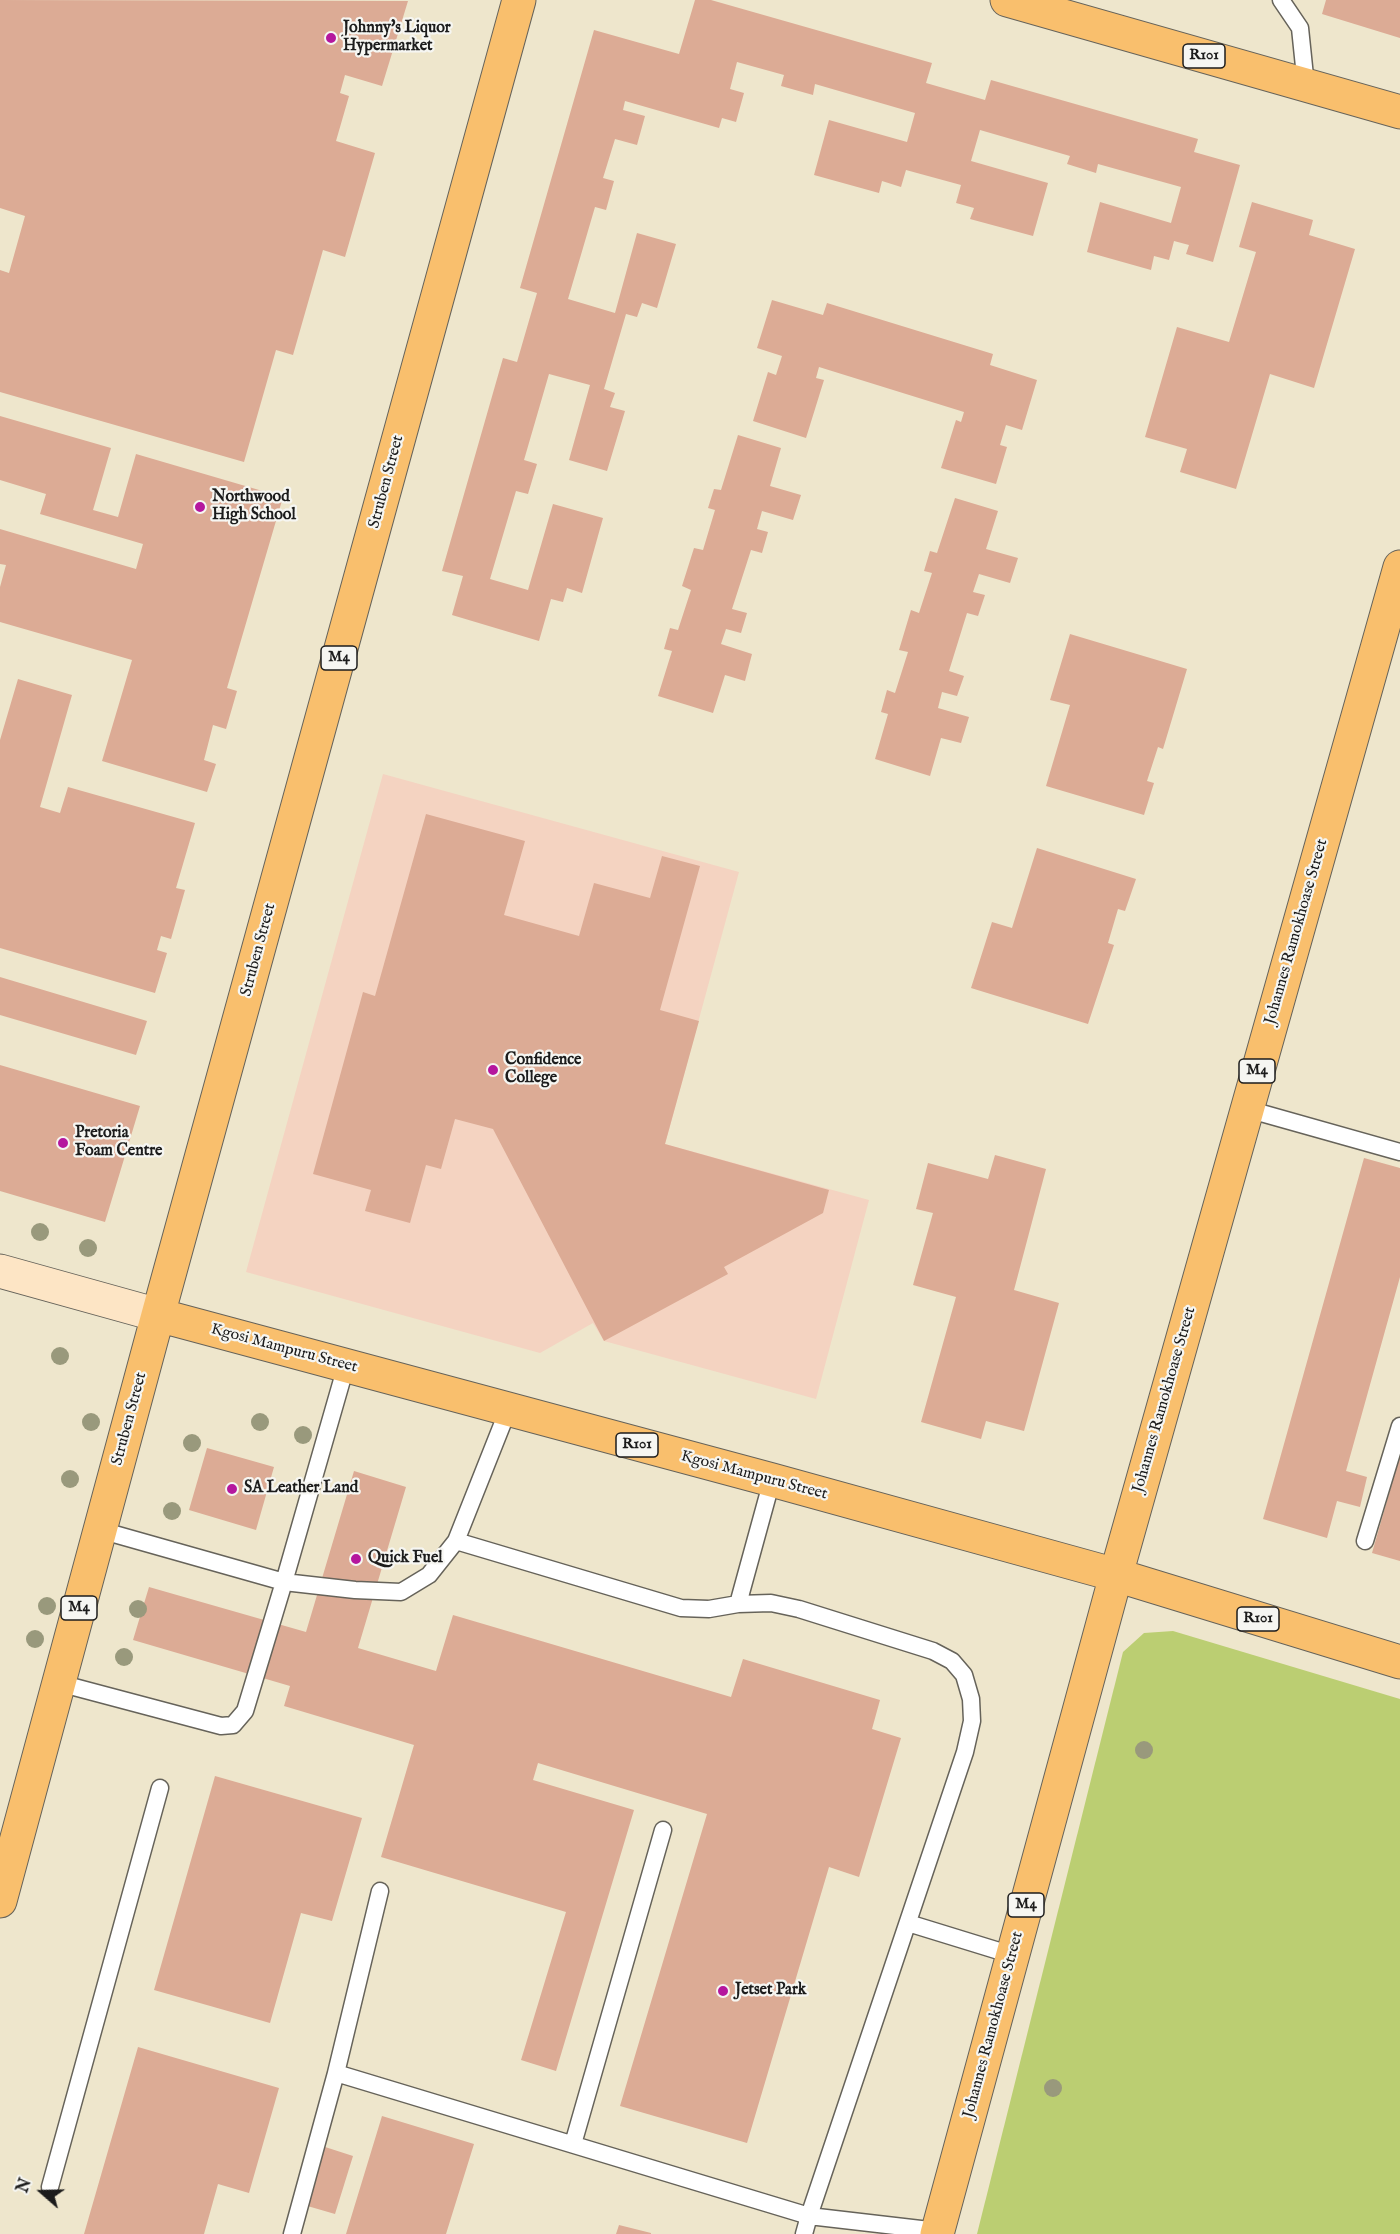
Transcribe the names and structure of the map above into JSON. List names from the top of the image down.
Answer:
{
  "streets": {
    "main road": [
      "R101",
      "Struben Street",
      "M4",
      "Johannes Ramokhoase Street",
      "Kgosi Mampuru Street"
    ]
  },
  "crossings": [
    ["Struben Street", "Kgosi Mampuru Street"],
    ["Johannes Ramokhoase Street", "Kgosi Mampuru Street"]
  ],
  "places": [
    "Johnny's Liquor Hypermarket",
    "Northwood High School",
    "Confidence College",
    "Pretoria Foam Centre",
    "SA Leather Land",
    "Quick Fuel",
    "Jetset Park"
  ],
  "north": "left"
}
